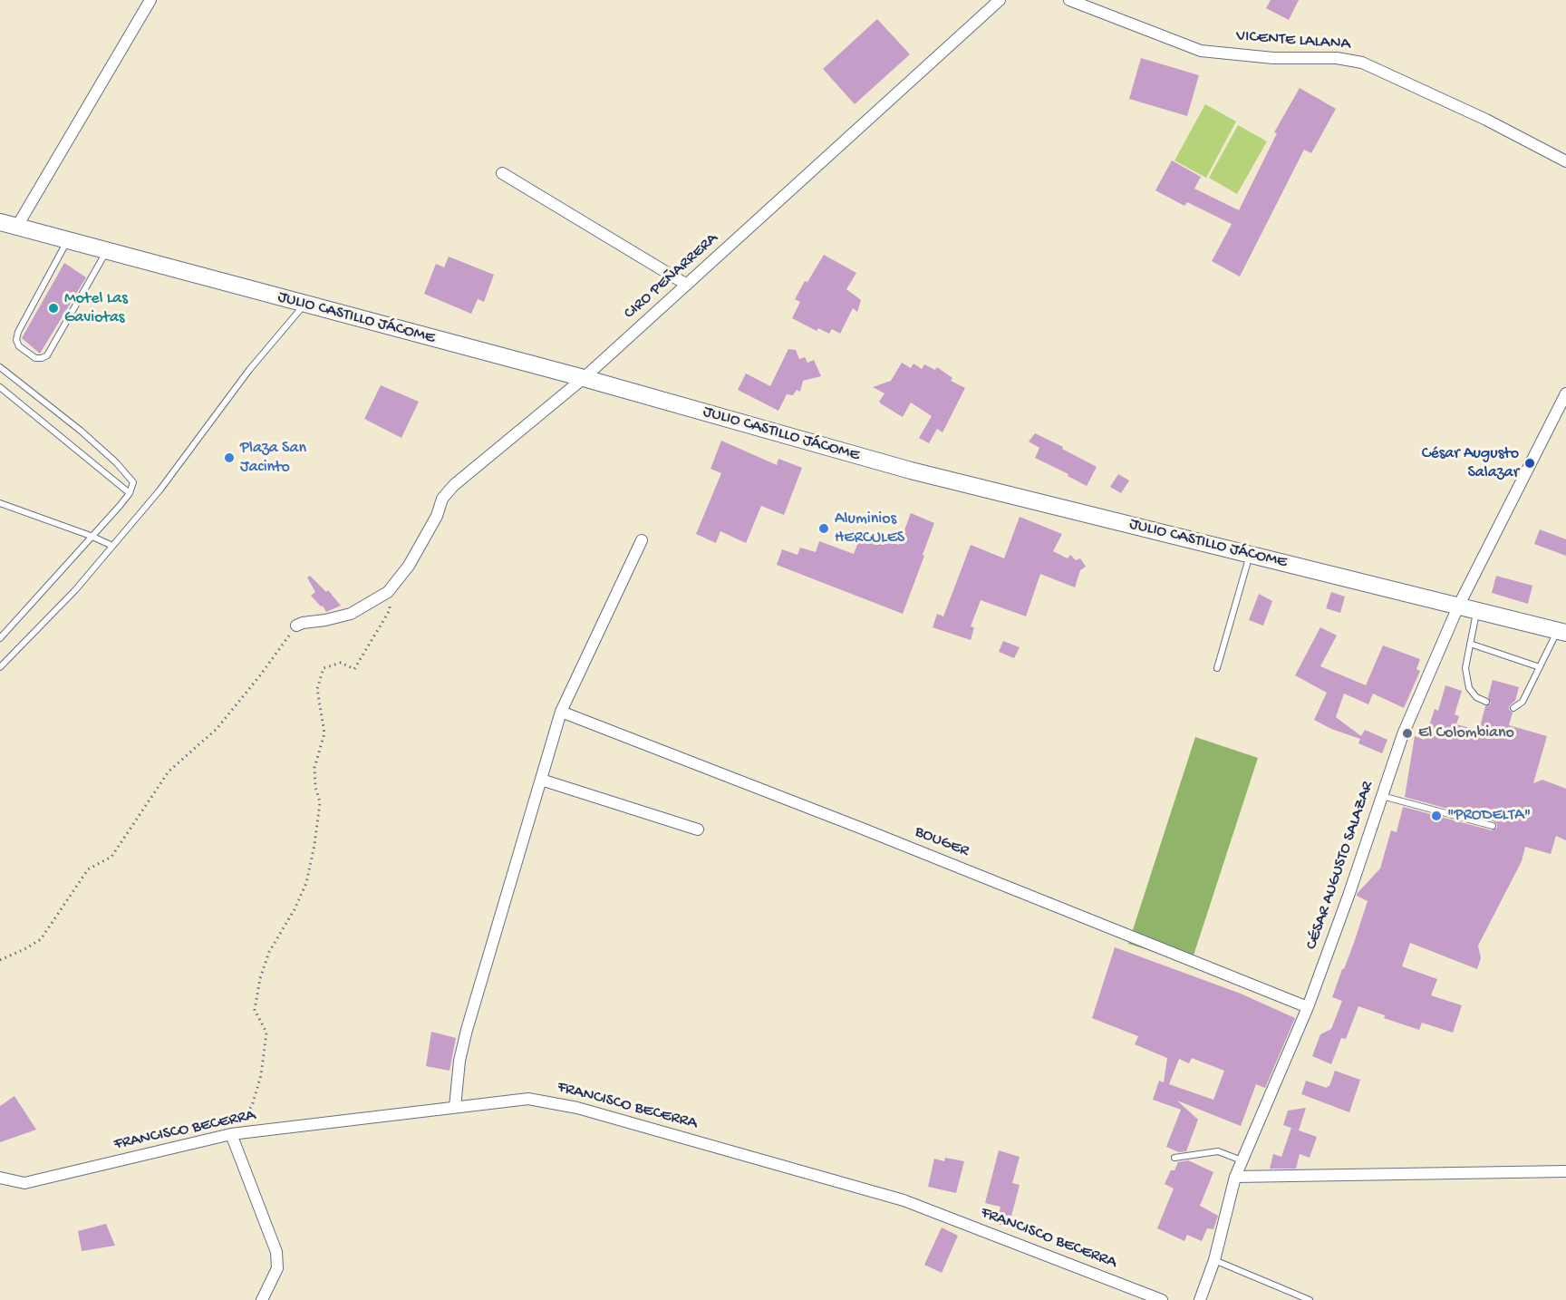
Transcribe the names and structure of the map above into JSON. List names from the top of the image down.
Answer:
{
  "streets": {
    "main road": ["JULIO CASTILLO JÁCOME"],
    "street": [
      "VICENTE LALANA",
      "CIRO PEÑARRERA",
      "BOUGER",
      "CÉSAR AUGUSTO SALAZAR",
      "FRANCISCO BECERRA"
    ]
  },
  "crossings": [
    ["CIRO PEÑARRERA", "JULIO CASTILLO JÁCOME"],
    ["JULIO CASTILLO JÁCOME", "CÉSAR AUGUSTO SALAZAR"],
    ["BOUGER", "CÉSAR AUGUSTO SALAZAR"]
  ],
  "places": [
    "Motel Las Gaviotas",
    "Plaza San Jacinto",
    "César Augusto Salazar",
    "Aluminios HERCULES",
    "El Colombiano",
    "\"PRODELTA\""
  ]
}
